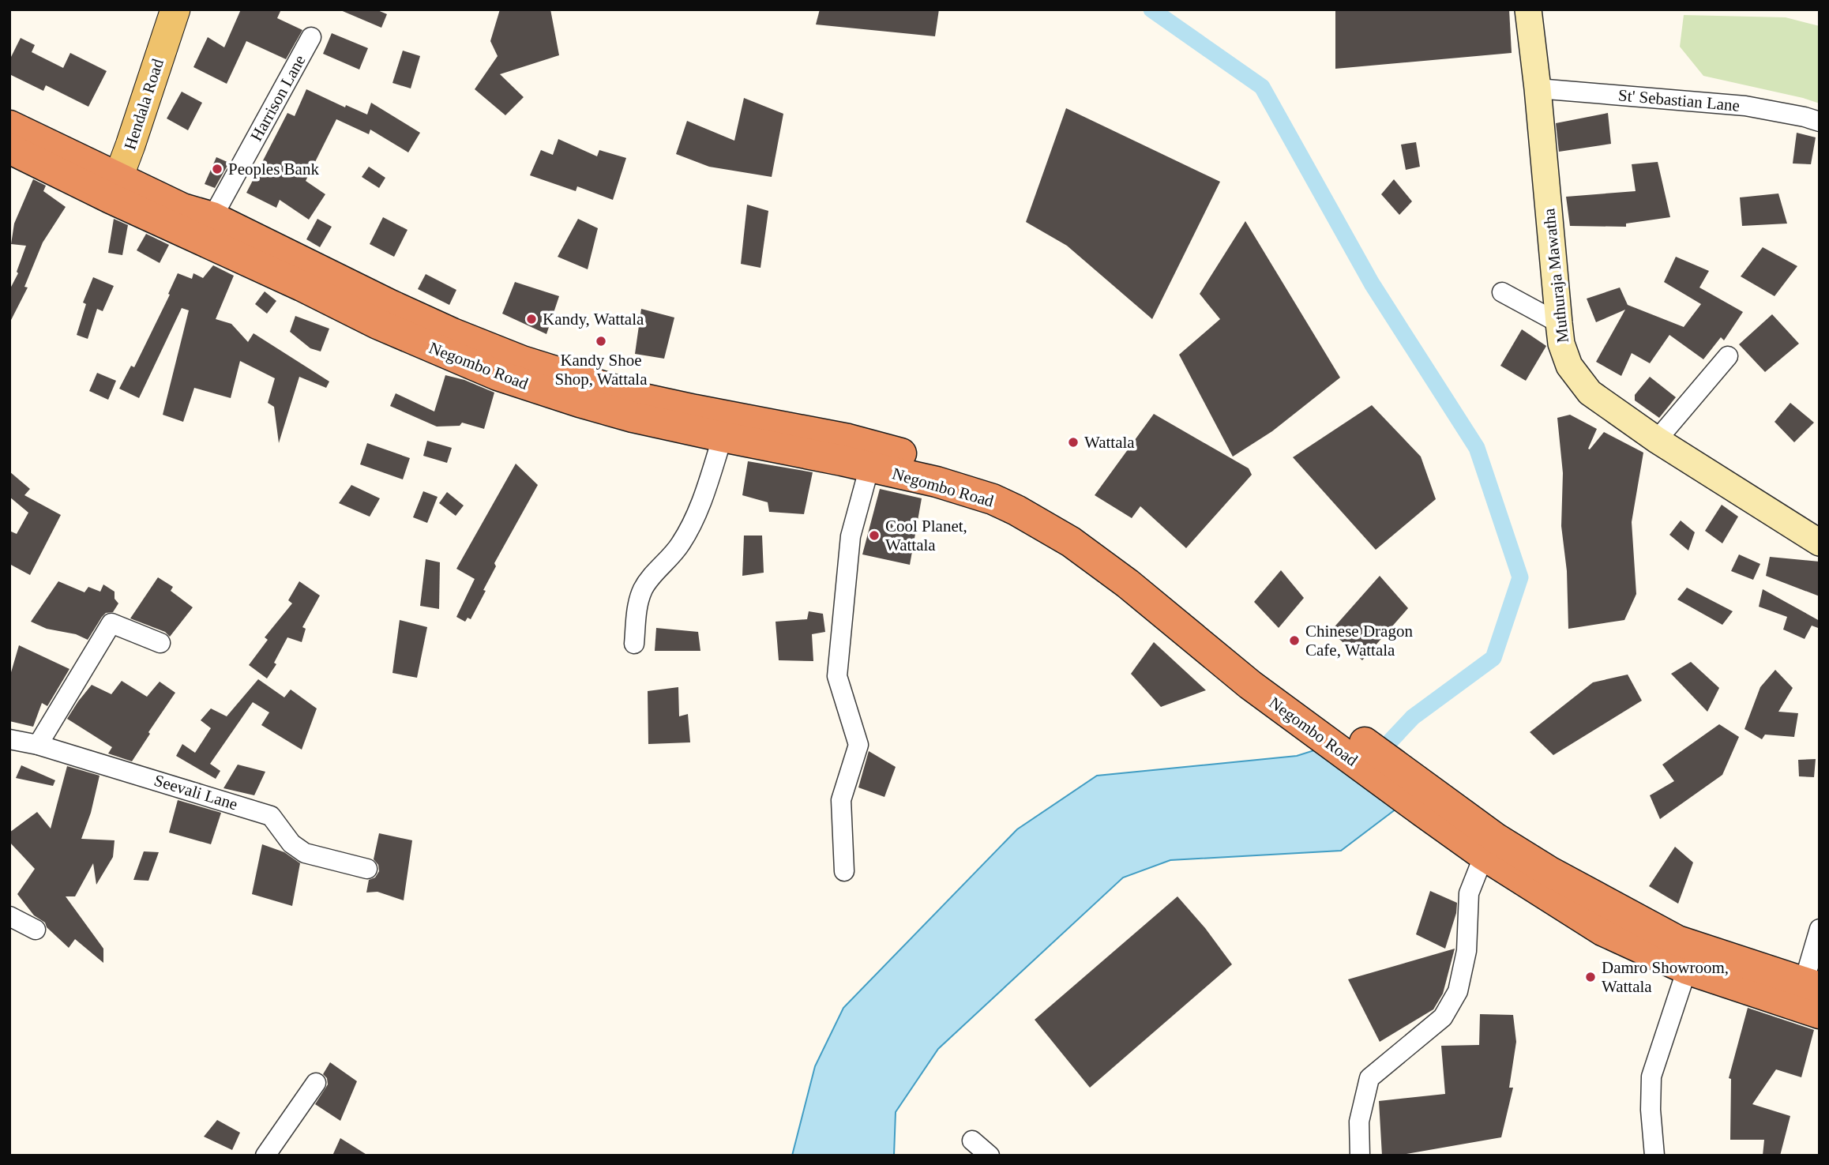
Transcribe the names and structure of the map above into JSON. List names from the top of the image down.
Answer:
{
  "streets": {
    "highway": ["Negombo Road"],
    "main road": ["Hendala Road"],
    "street": [
      "Harrison Lane",
      "St' Sebastian Lane",
      "Muthuraja Mawatha",
      "Seevali Lane"
    ]
  },
  "crossings": [
    ["Harrison Lane", "Negombo Road"],
    ["St' Sebastian Lane", "Muthuraja Mawatha"],
    ["Hendala Road", "Negombo Road"]
  ],
  "places": [
    "Peoples Bank",
    "Kandy, Wattala",
    "Kandy Shoe Shop, Wattala",
    "Wattala",
    "Cool Planet, Wattala",
    "Chinese Dragon Cafe, Wattala",
    "Damro Showroom, Wattala"
  ]
}
